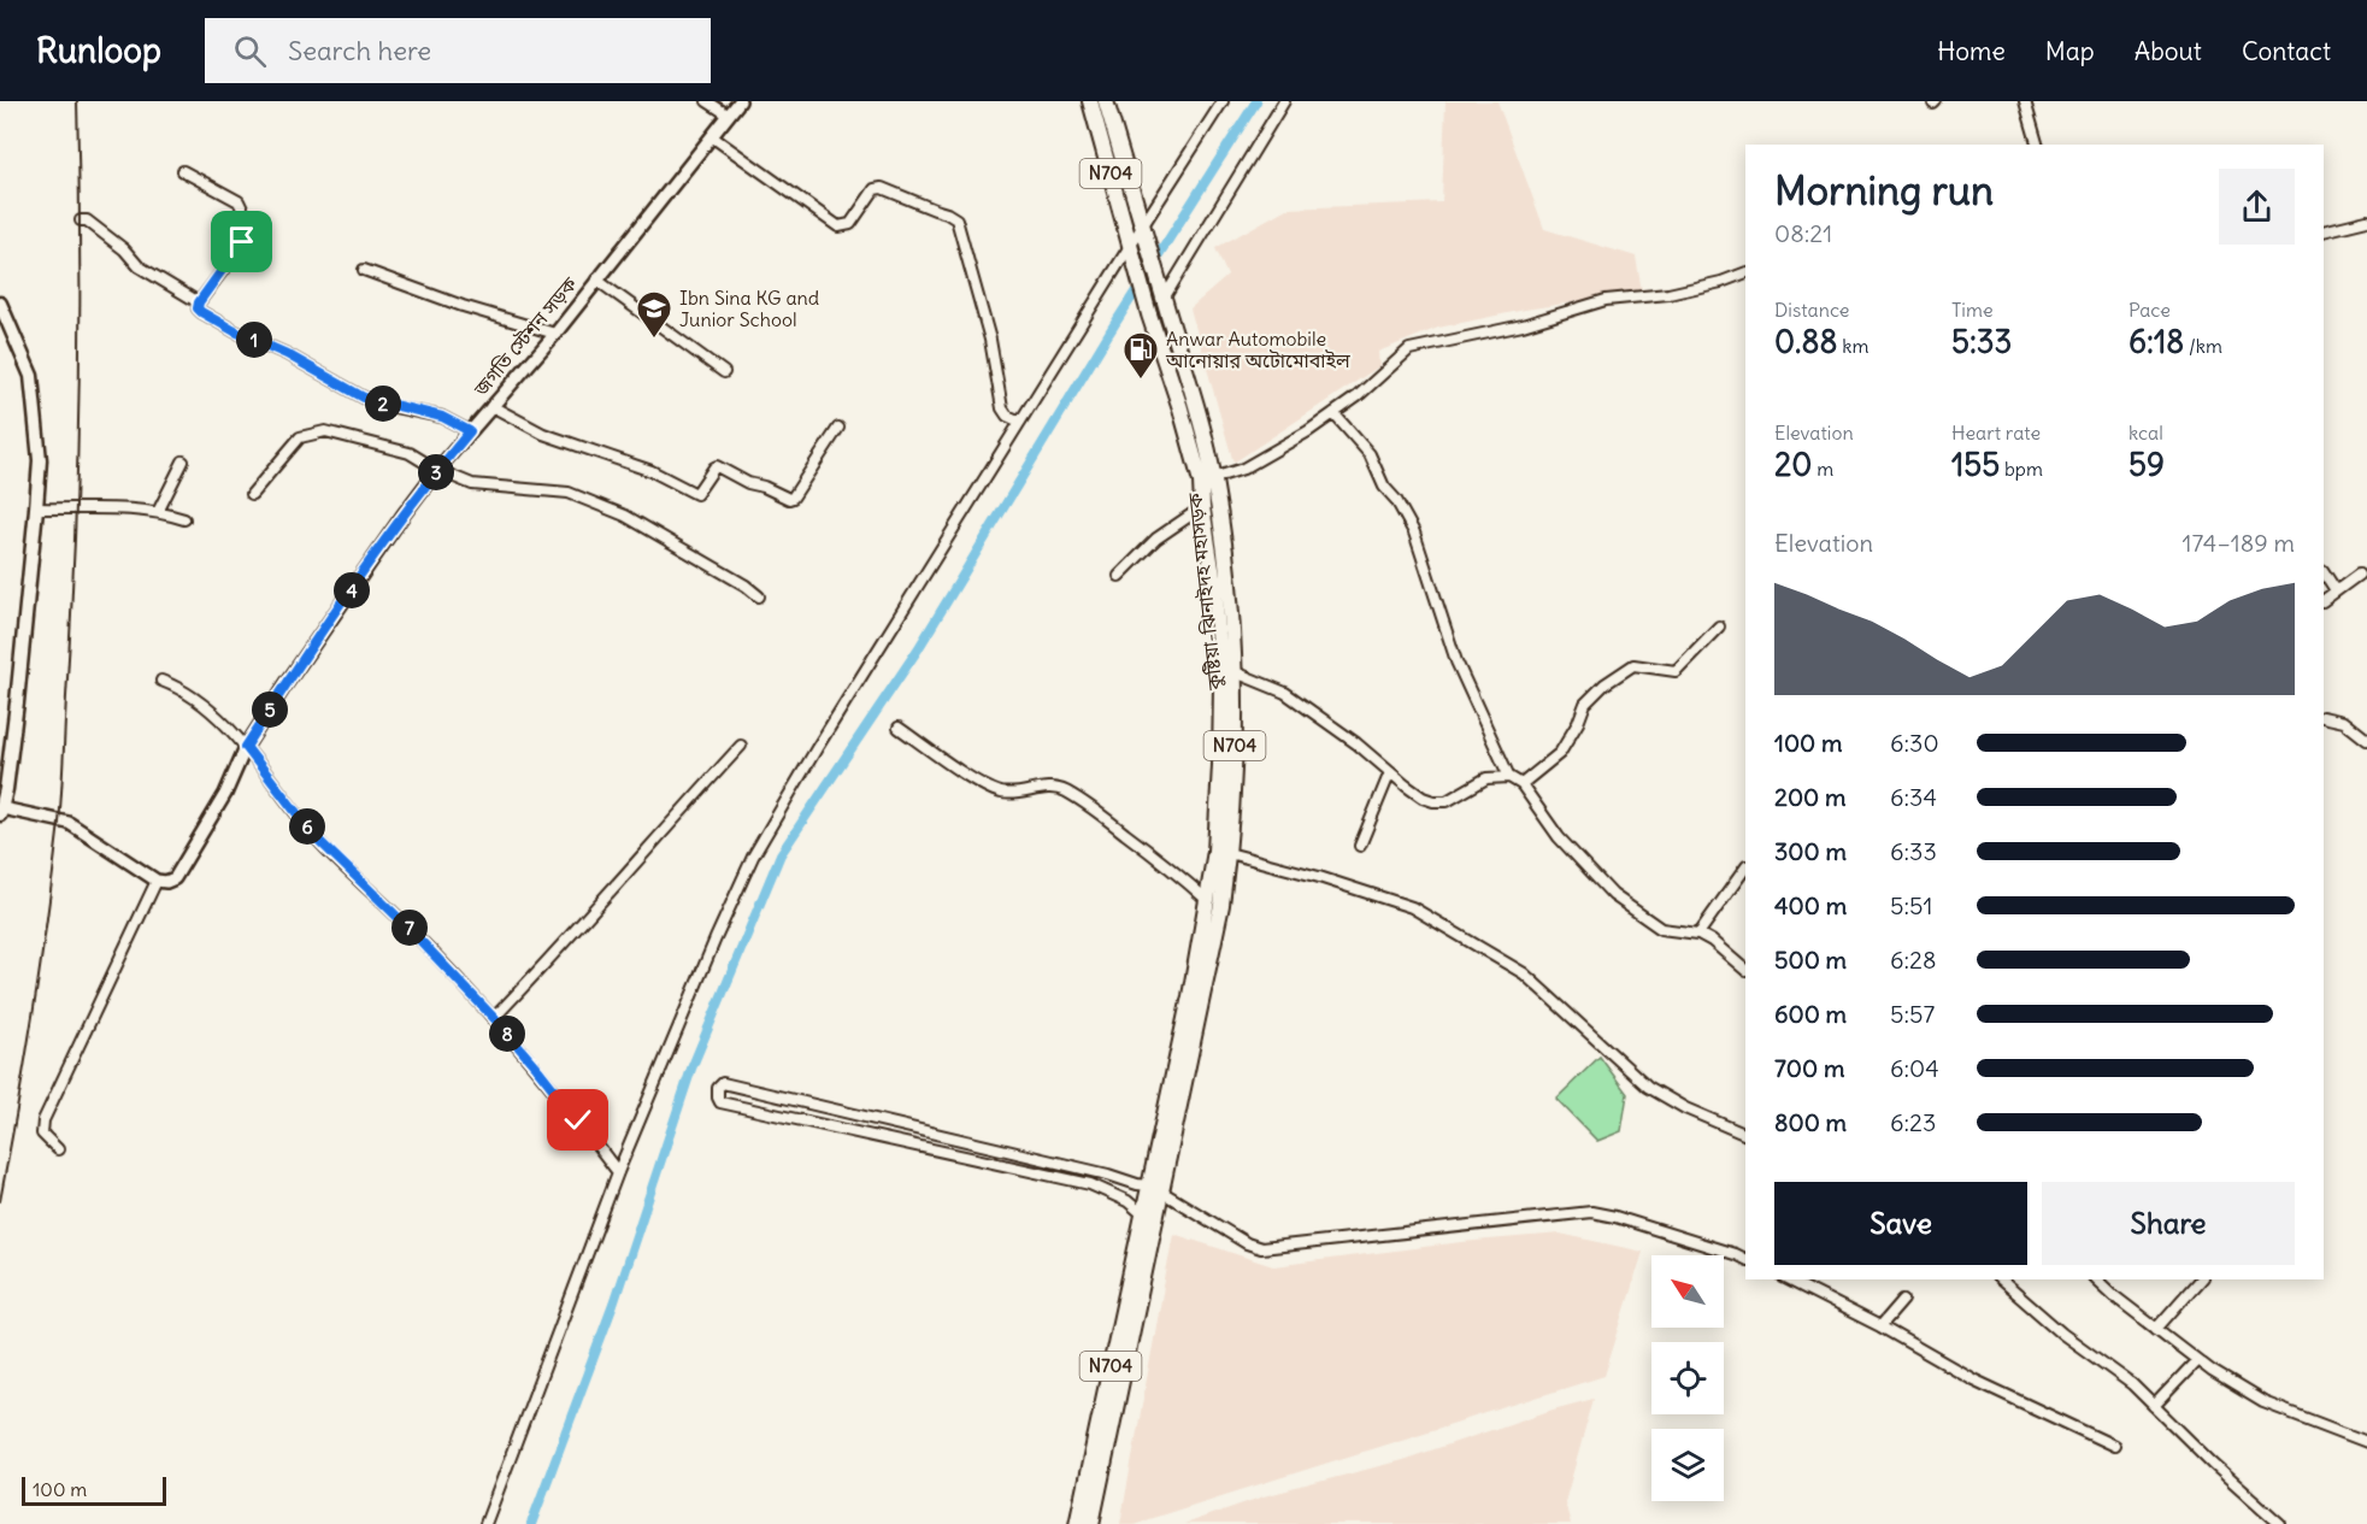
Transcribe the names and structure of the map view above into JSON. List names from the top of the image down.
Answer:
{
  "streets": {
    "highway": ["N704", "কুষ্টিয়া-ঝিনাইদহ মহাসড়ক"],
    "street": ["জগতি স্টেশন সড়ক"]
  },
  "crossings": [
    ["N704", "কুষ্টিয়া-ঝিনাইদহ মহাসড়ক"]
  ],
  "places": {
    "school or university": ["Ibn Sina KG and Junior School"],
    "fuel station": ["Anwar Automobile আনোয়ার অটোমোবাইল"]
  },
  "scale_bar": "100 m",
  "north": "top left",
  "page": {
    "header": "Runloop",
    "search": "Search here",
    "nav": [
      "Home",
      "Map",
      "About",
      "Contact"
    ],
    "heading": ["Morning run", "08:21"],
    "stats": [
      ["Distance", "0.88 km"],
      ["Time", "5:33"],
      ["Pace", "6:18 /km"],
      ["Elevation", "20 m"],
      ["Heart rate", "155 bpm"],
      ["kcal", "59"]
    ],
    "pins": [
      "1",
      "2",
      "3",
      "4",
      "5",
      "6",
      "7",
      "8"
    ],
    "chart": ["Elevation", "174–189 m"],
    "list": [
      {
        "name": "100 m",
        "note": "6:30"
      },
      {
        "name": "200 m",
        "note": "6:34"
      },
      {
        "name": "300 m",
        "note": "6:33"
      },
      {
        "name": "400 m",
        "note": "5:51"
      },
      {
        "name": "500 m",
        "note": "6:28"
      },
      {
        "name": "600 m",
        "note": "5:57"
      },
      {
        "name": "700 m",
        "note": "6:04"
      },
      {
        "name": "800 m",
        "note": "6:23"
      }
    ],
    "buttons": ["Save", "Share"],
    "scale": "100 m"
  }
}
